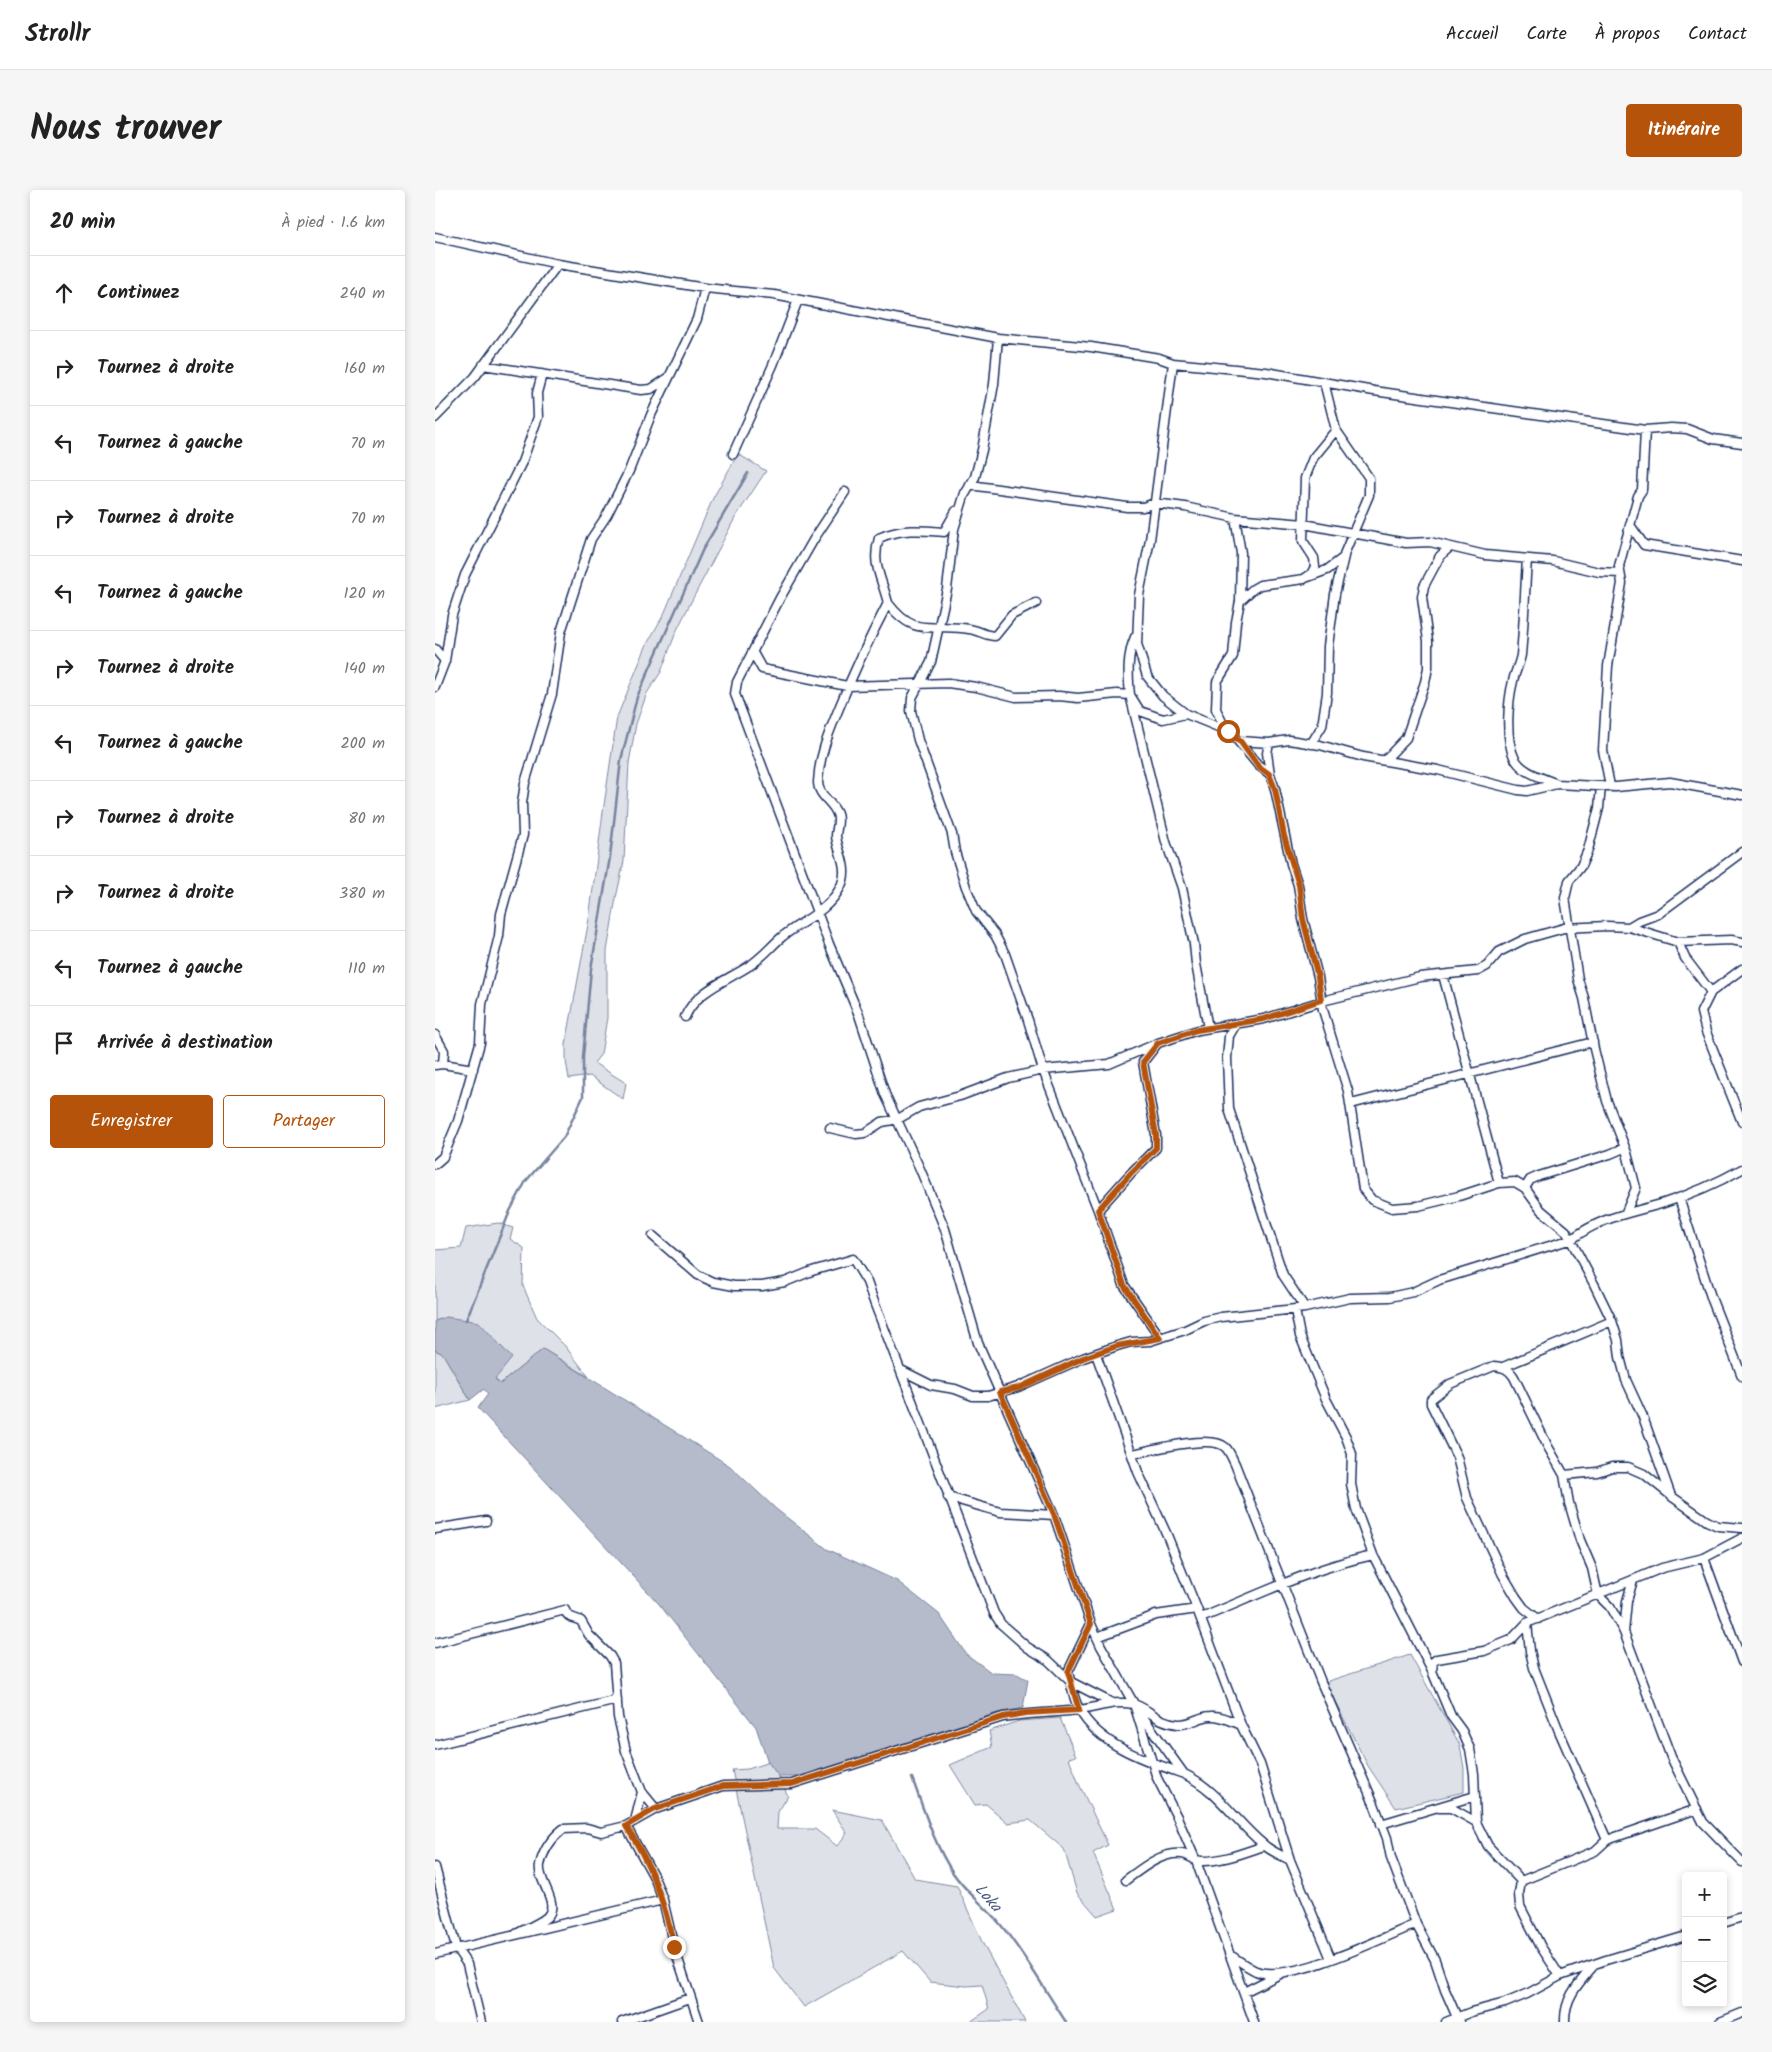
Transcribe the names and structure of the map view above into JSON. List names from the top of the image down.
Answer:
{
  "water": ["Loka"],
  "page": {
    "header": "Strollr",
    "nav": [
      "Accueil",
      "Carte",
      "À propos",
      "Contact"
    ],
    "title": "Nous trouver",
    "buttons": [
      "Itinéraire",
      ["Enregistrer", "Partager"]
    ],
    "heading": ["20 min", "À pied · 1.6 km"],
    "list": [
      ["Continuez", "240 m"],
      ["Tournez à droite", "160 m"],
      ["Tournez à gauche", "70 m"],
      ["Tournez à droite", "70 m"],
      ["Tournez à gauche", "120 m"],
      ["Tournez à droite", "140 m"],
      ["Tournez à gauche", "200 m"],
      ["Tournez à droite", "80 m"],
      ["Tournez à droite", "380 m"],
      ["Tournez à gauche", "110 m"],
      "Arrivée à destination"
    ],
    "map_buttons": ["+", "−"]
  }
}
